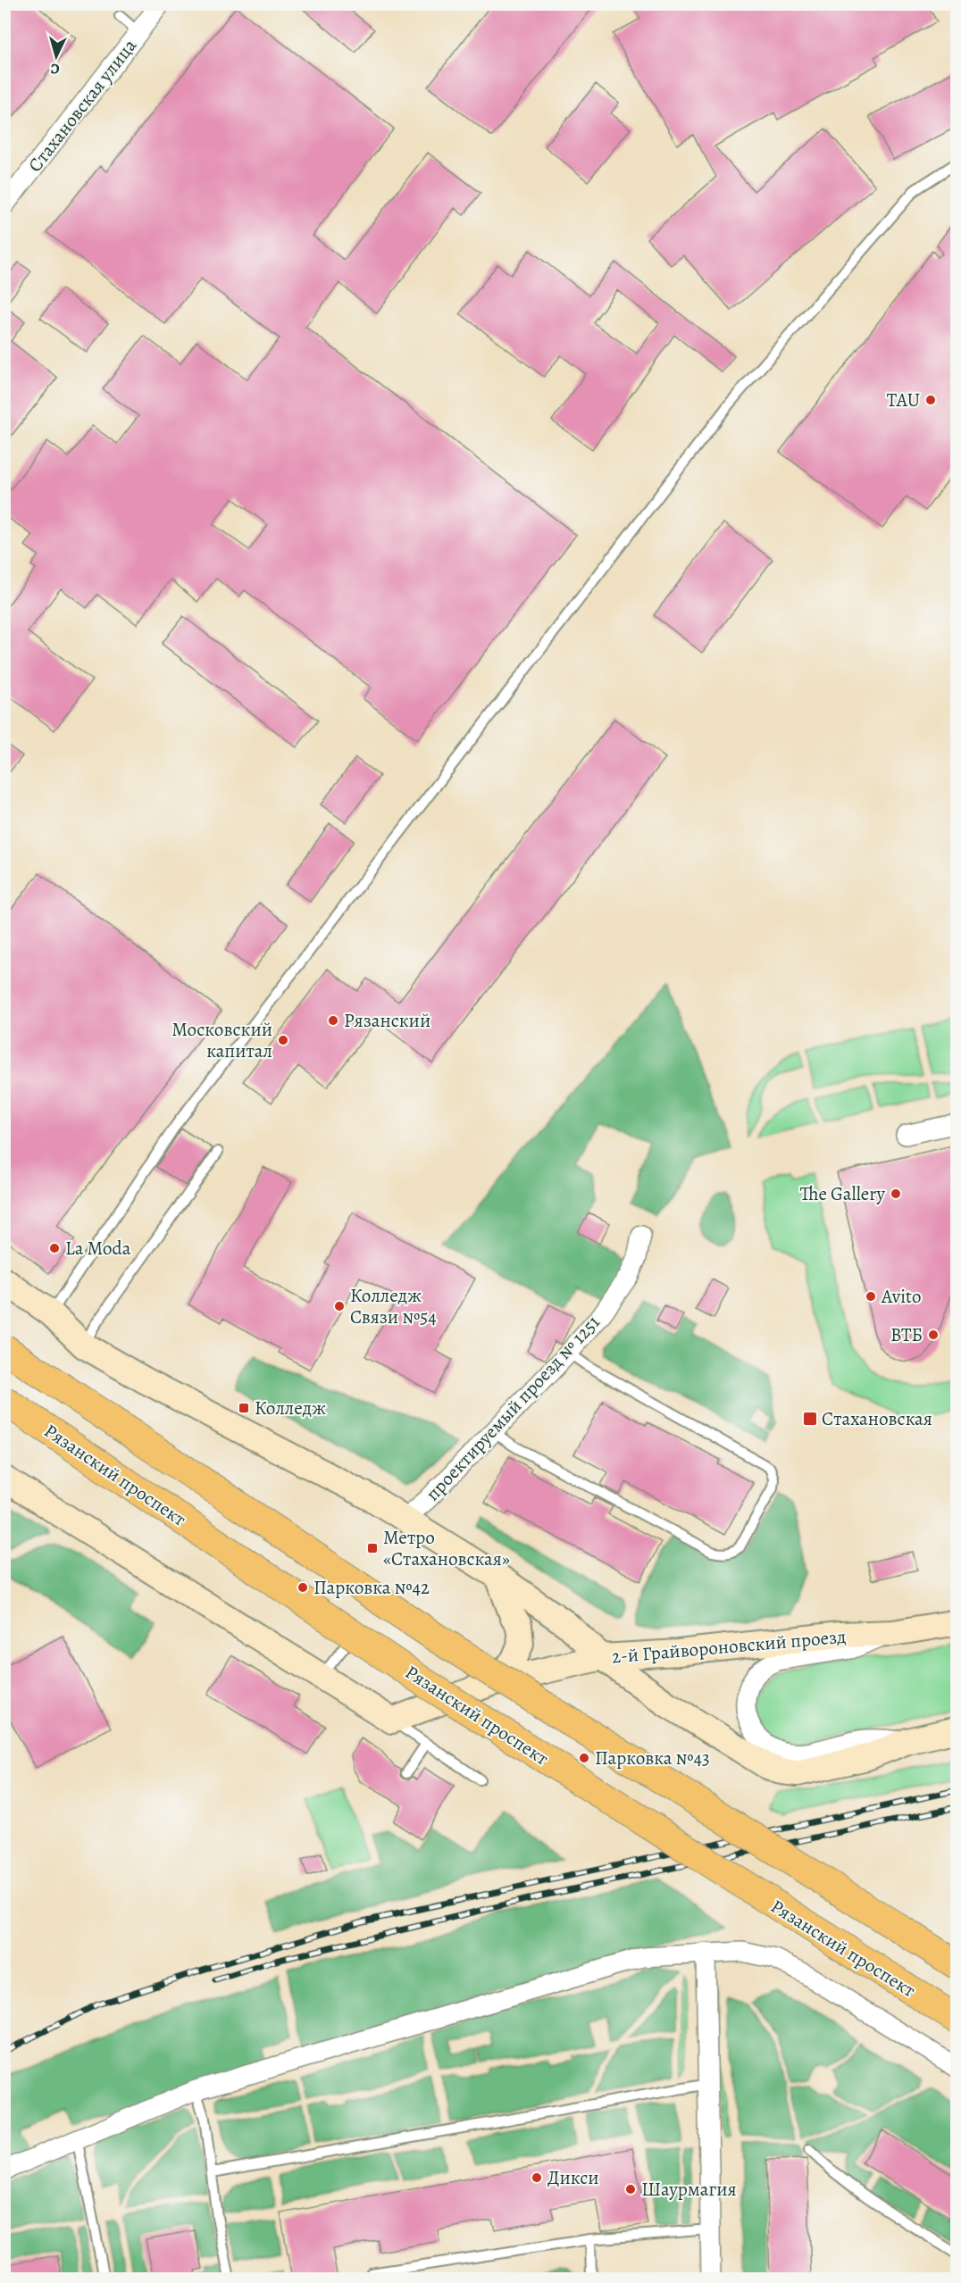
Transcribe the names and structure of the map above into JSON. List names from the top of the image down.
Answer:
{
  "streets": {
    "main road": ["Рязанский проспект", "2-й Грайвороновский проезд"],
    "street": ["Стахановская улица", "проектируемый проезд № 1251"]
  },
  "places": {
    "other": [
      "TAU",
      "Рязанский",
      "Московский капитал",
      "The Gallery",
      "La Moda",
      "Avito",
      "Колледж Связи №54",
      "ВТБ",
      "Парковка №42",
      "Парковка №43",
      "Дикси",
      "Шаурмагия"
    ],
    "transit": ["Колледж", "Стахановская", "Метро «Стахановская»"]
  },
  "north": "bottom"
}
